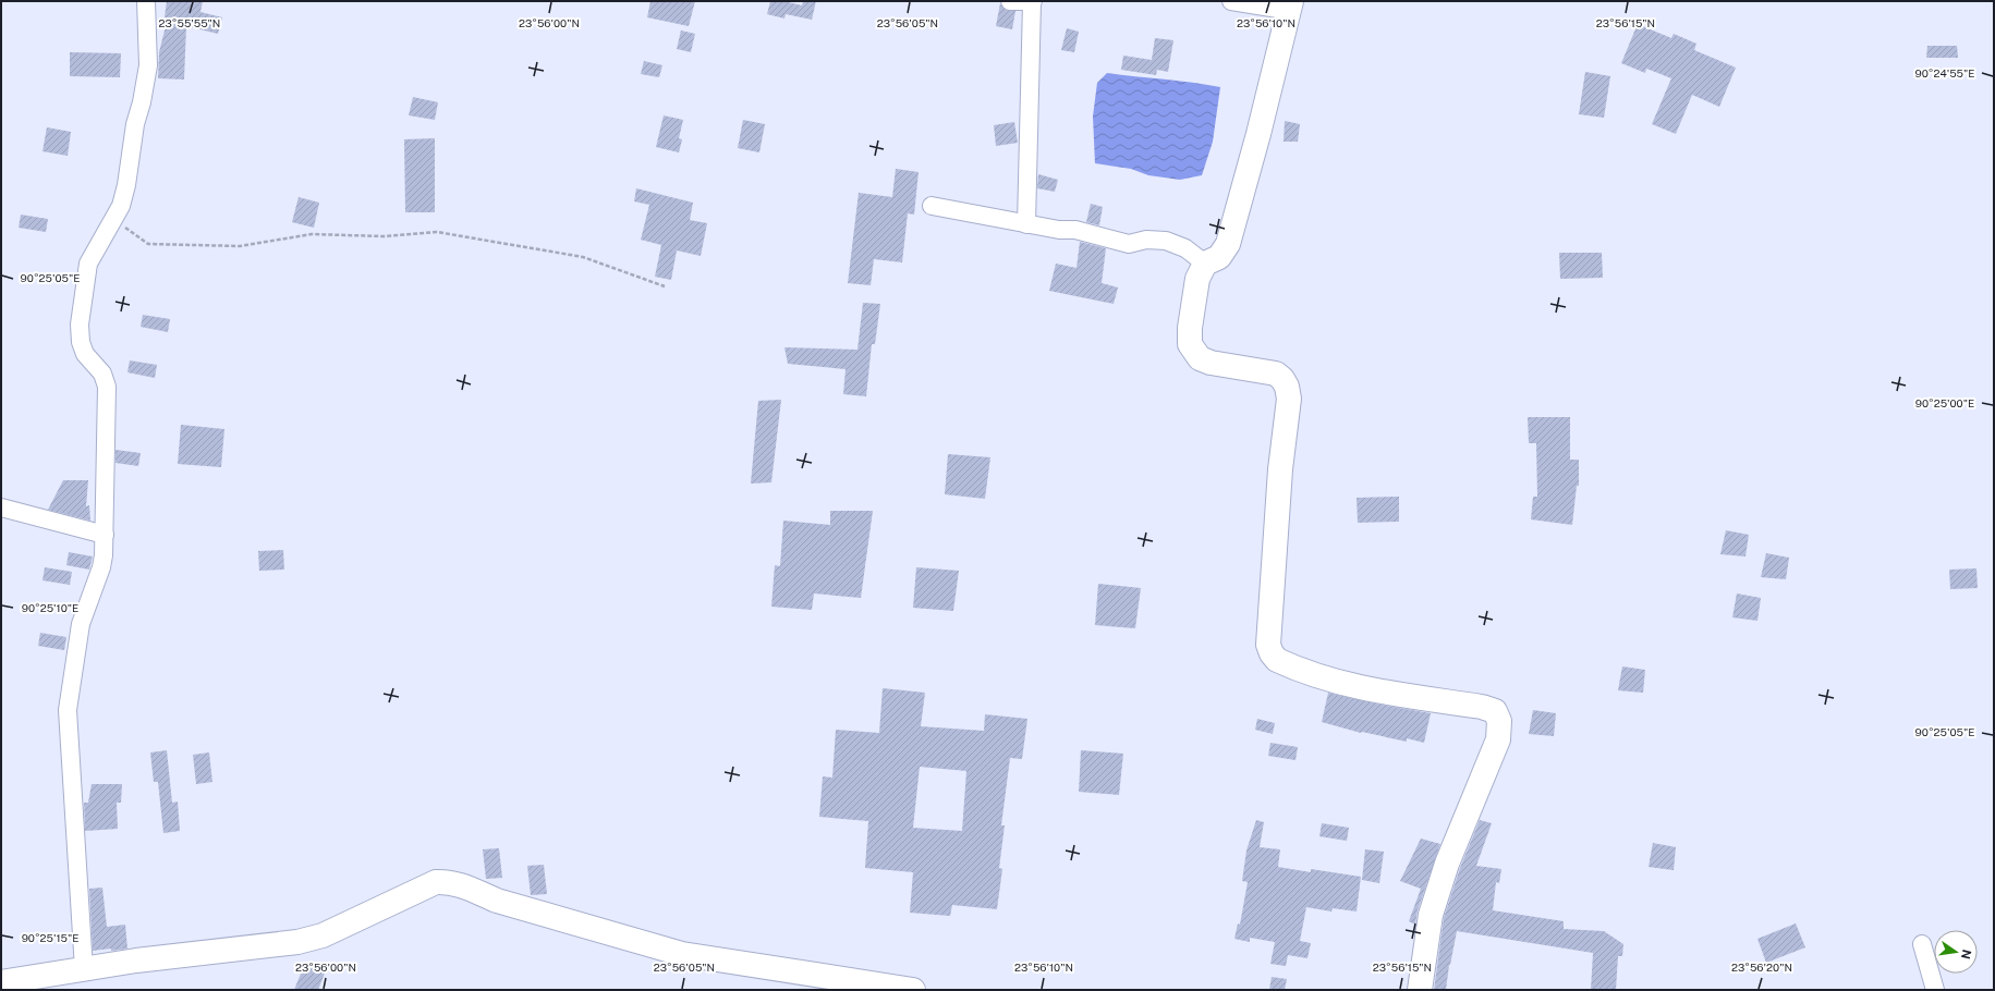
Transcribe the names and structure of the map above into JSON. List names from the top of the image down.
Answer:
{
  "north": "right",
  "coordinates": [
    "23°56'00\"N",
    "23°56'05\"N",
    "23°56'10\"N",
    "23°56'15\"N",
    "23°55'55\"N",
    "90°24'55\"E",
    "90°25'05\"E",
    "90°25'00\"E",
    "90°25'10\"E",
    "90°25'15\"E",
    "23°56'20\"N"
  ]
}
